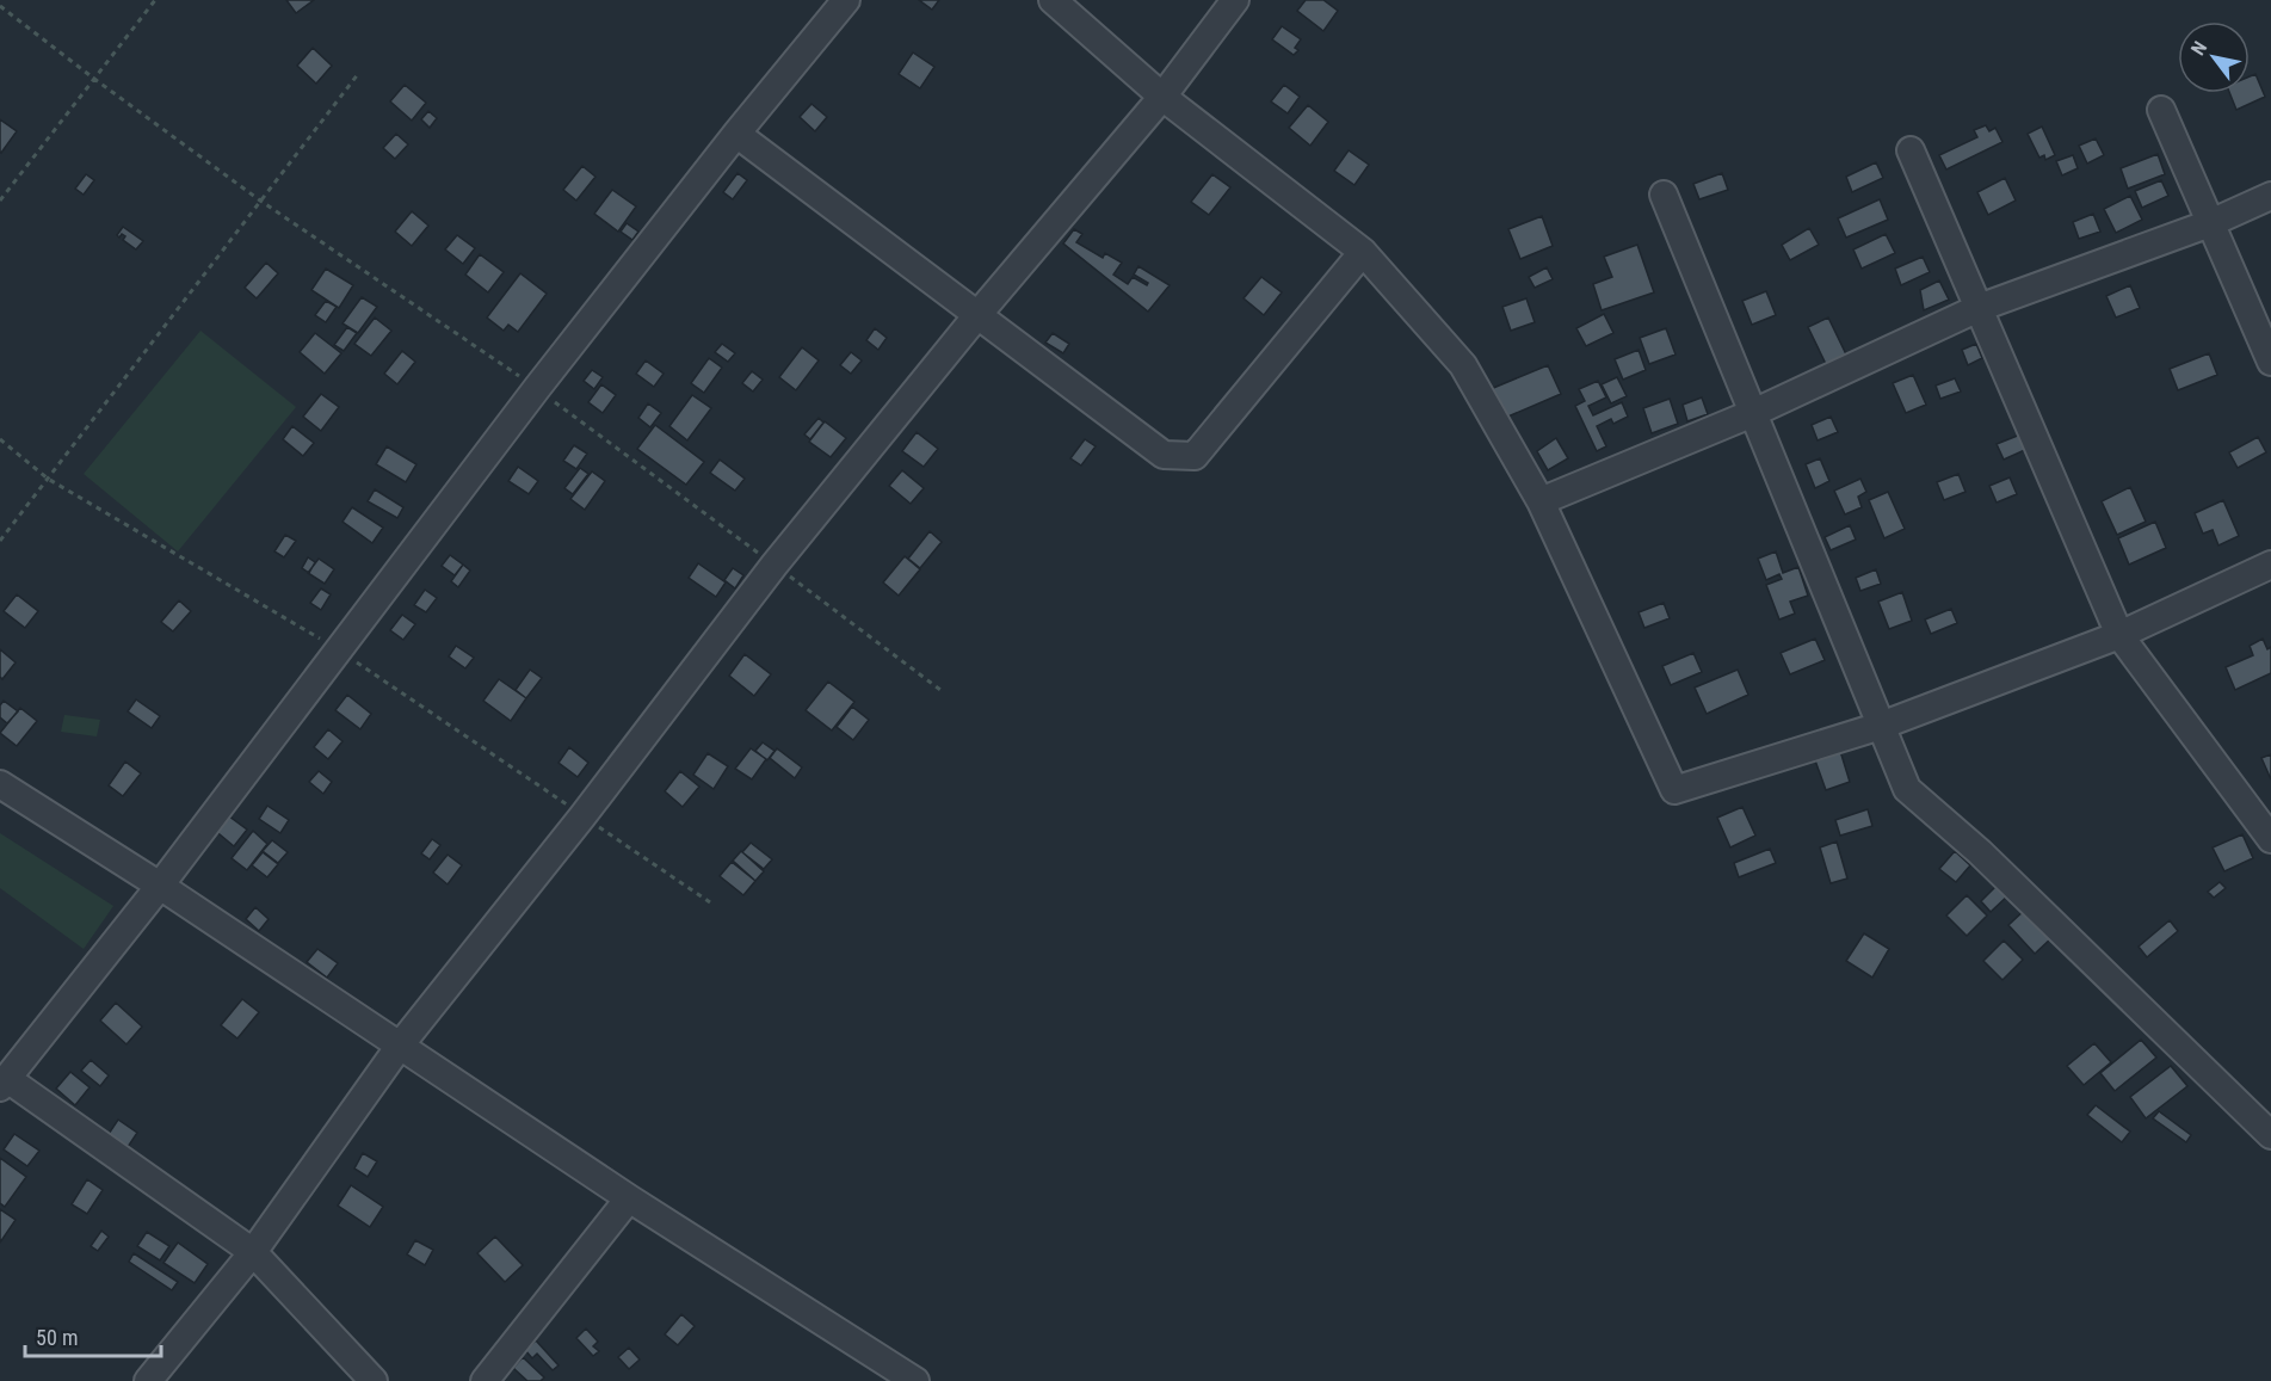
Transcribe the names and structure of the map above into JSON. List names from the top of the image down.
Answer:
{
  "scale_bar": "50 m",
  "north": "top left"
}
